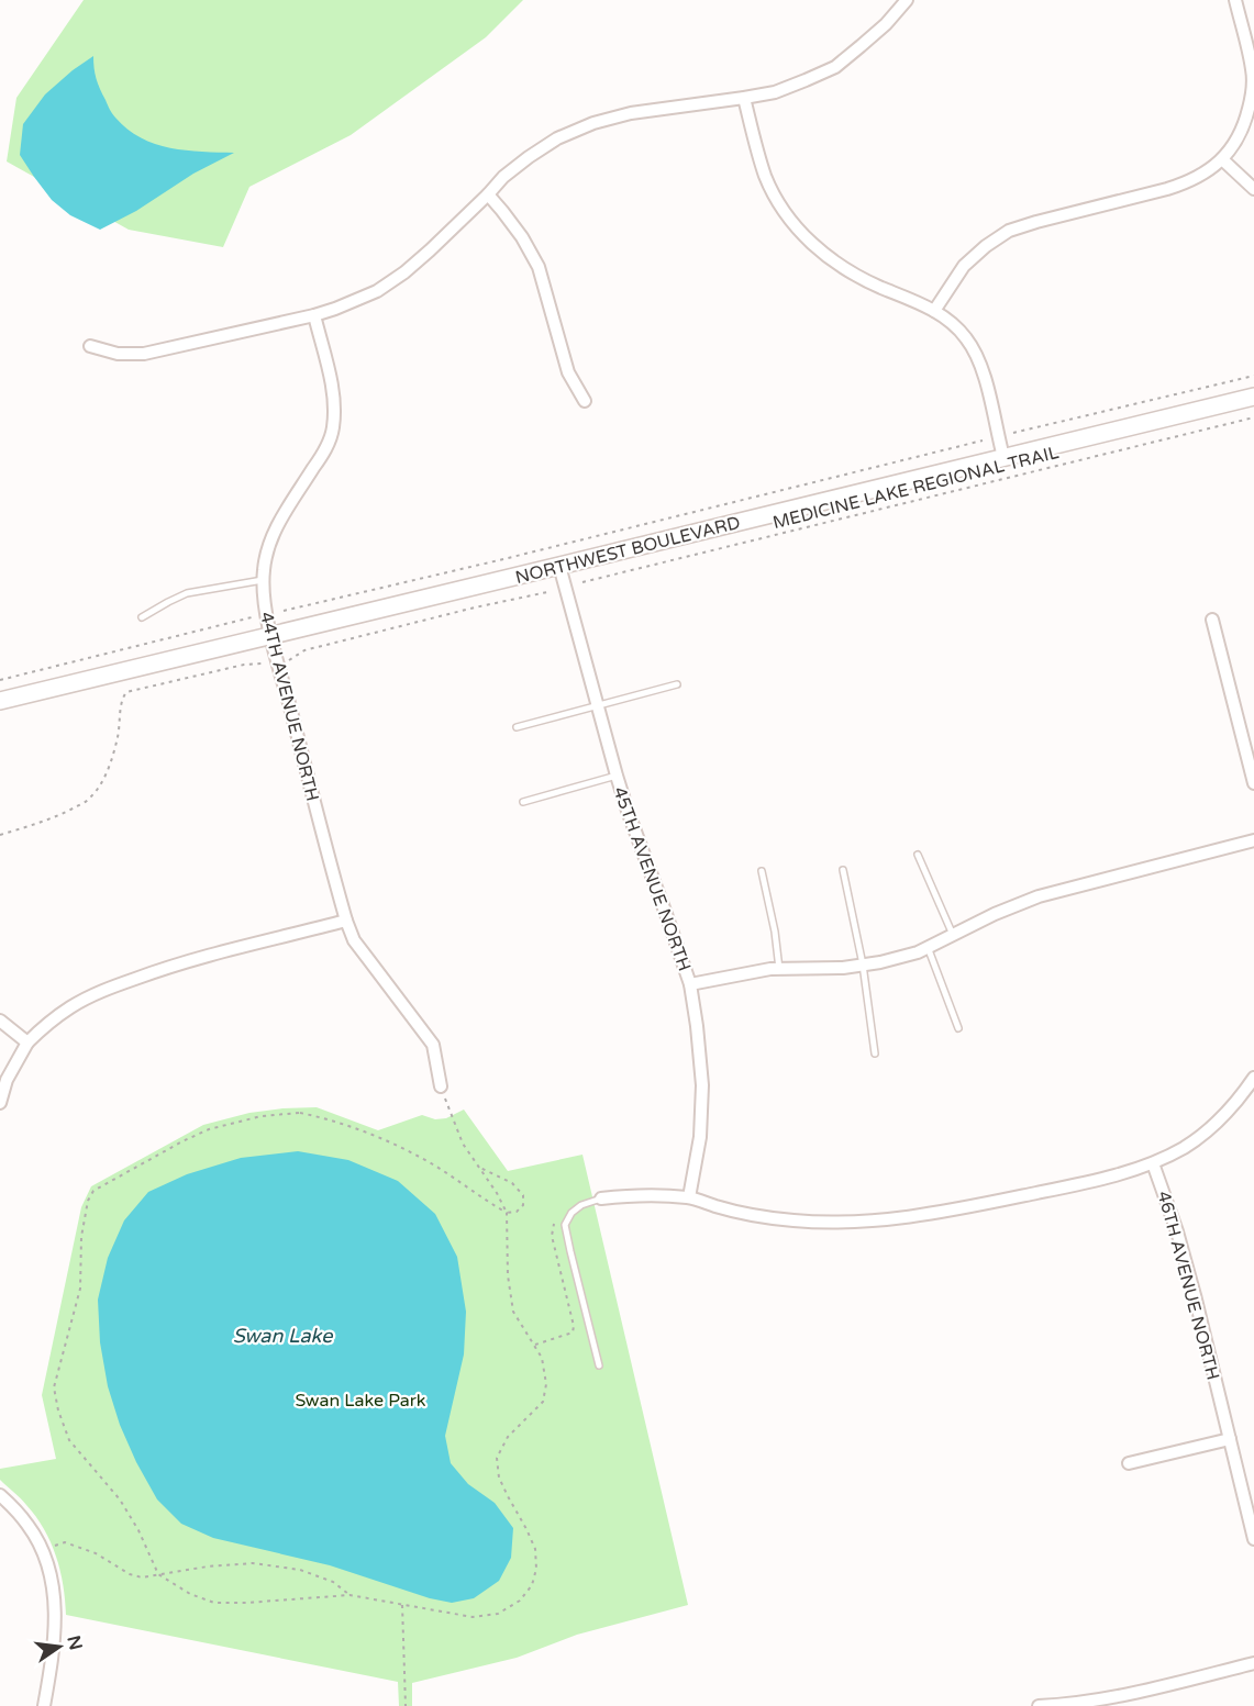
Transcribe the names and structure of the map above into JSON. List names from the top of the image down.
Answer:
{
  "streets": {
    "main road": ["NORTHWEST BOULEVARD"],
    "street": ["44TH AVENUE NORTH", "45TH AVENUE NORTH", "46TH AVENUE NORTH"],
    "path": ["MEDICINE LAKE REGIONAL TRAIL"]
  },
  "crossings": [
    ["NORTHWEST BOULEVARD", "44TH AVENUE NORTH"],
    ["NORTHWEST BOULEVARD", "45TH AVENUE NORTH"]
  ],
  "water": ["Swan Lake"],
  "parks": ["Swan Lake Park"],
  "north": "right"
}
